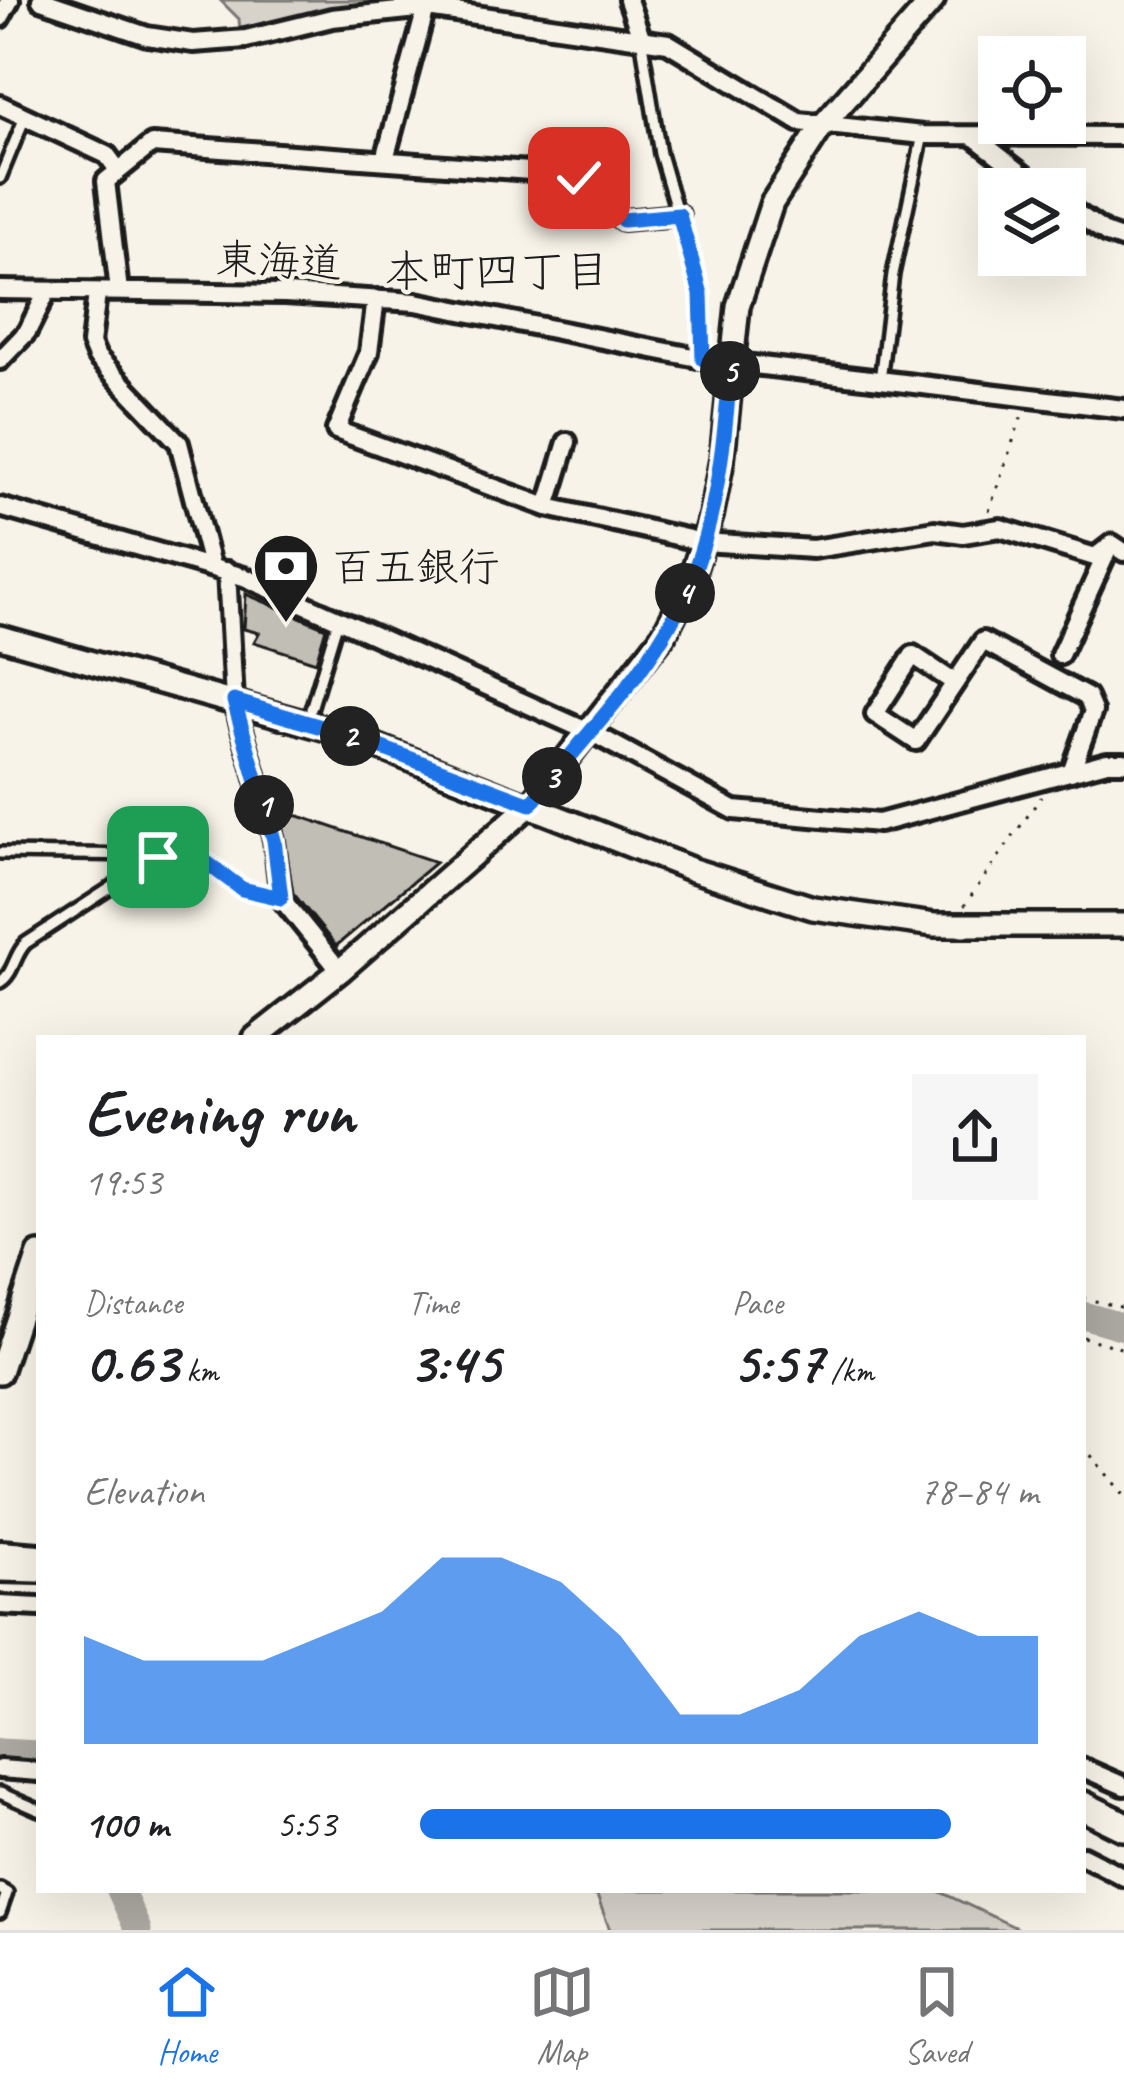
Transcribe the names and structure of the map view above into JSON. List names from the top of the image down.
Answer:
{
  "streets": {
    "street": ["東海道"]
  },
  "districts": ["本町四丁目"],
  "places": {
    "bank": ["百五銀行"]
  },
  "page": {
    "pins": [
      "5",
      "4",
      "2",
      "3",
      "1"
    ],
    "heading": ["Evening run", "19:53"],
    "stats": [
      ["Distance", "0.63 km"],
      ["Time", "3:45"],
      ["Pace", "5:57 /km"]
    ],
    "chart": ["Elevation", "78–84 m"],
    "list": [
      {
        "name": "100 m",
        "note": "5:53"
      }
    ],
    "tabs": ["Home", "Map", "Saved"]
  }
}
